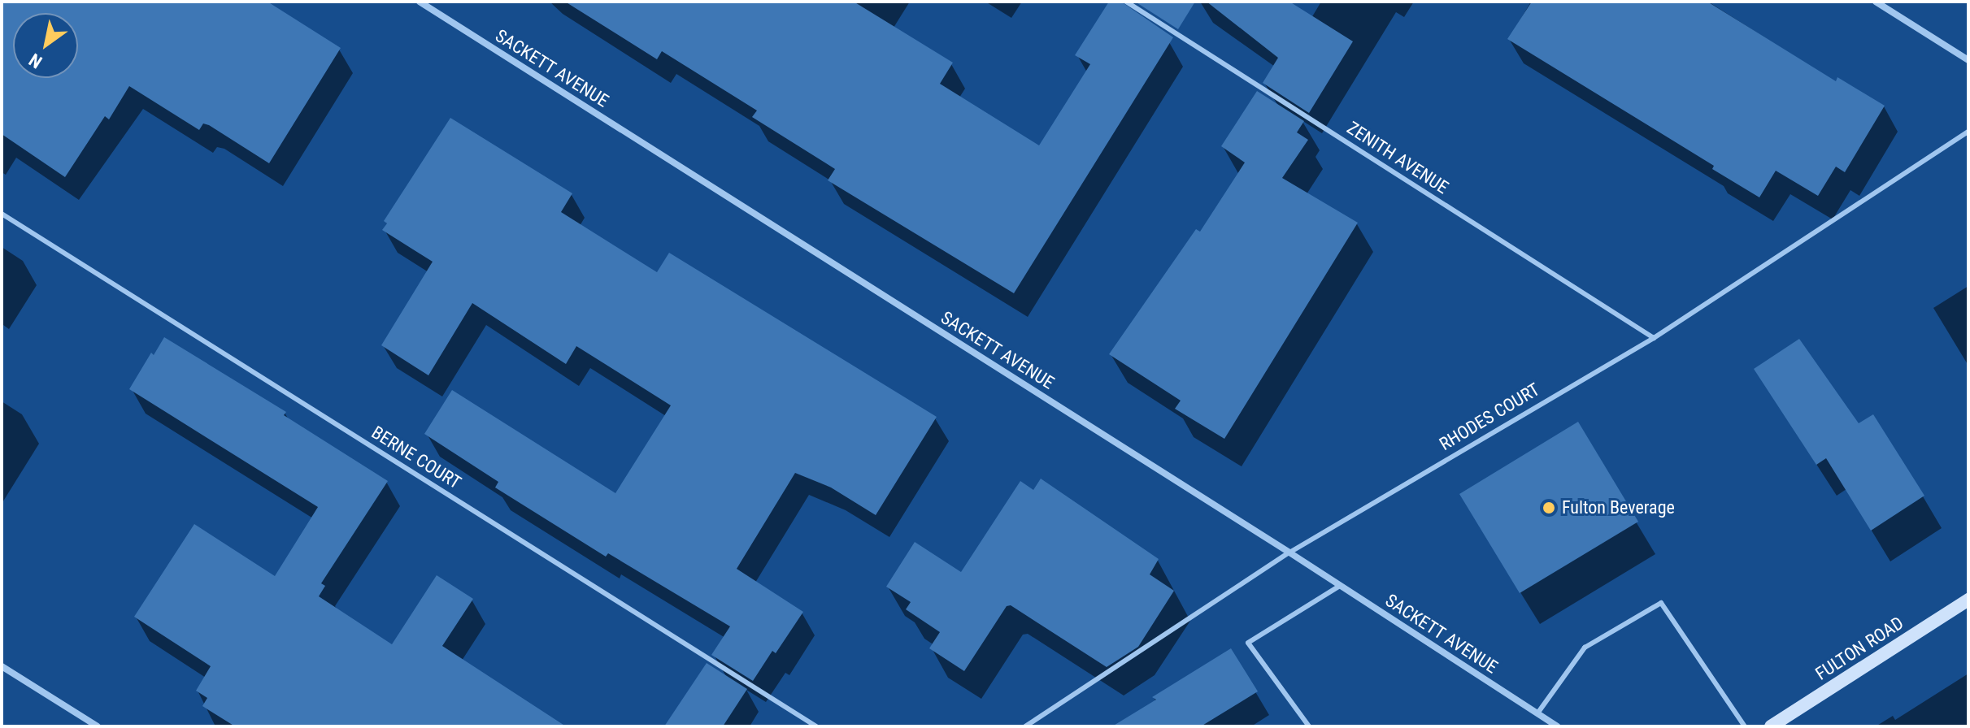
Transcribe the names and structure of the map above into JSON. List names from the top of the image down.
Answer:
{
  "streets": {
    "main road": ["FULTON ROAD"],
    "street": ["SACKETT AVENUE"],
    "lane": ["ZENITH AVENUE", "RHODES COURT", "BERNE COURT"]
  },
  "crossings": [
    ["SACKETT AVENUE", "RHODES COURT"],
    ["ZENITH AVENUE", "RHODES COURT"]
  ],
  "places": ["Fulton Beverage"],
  "north": "bottom left"
}
